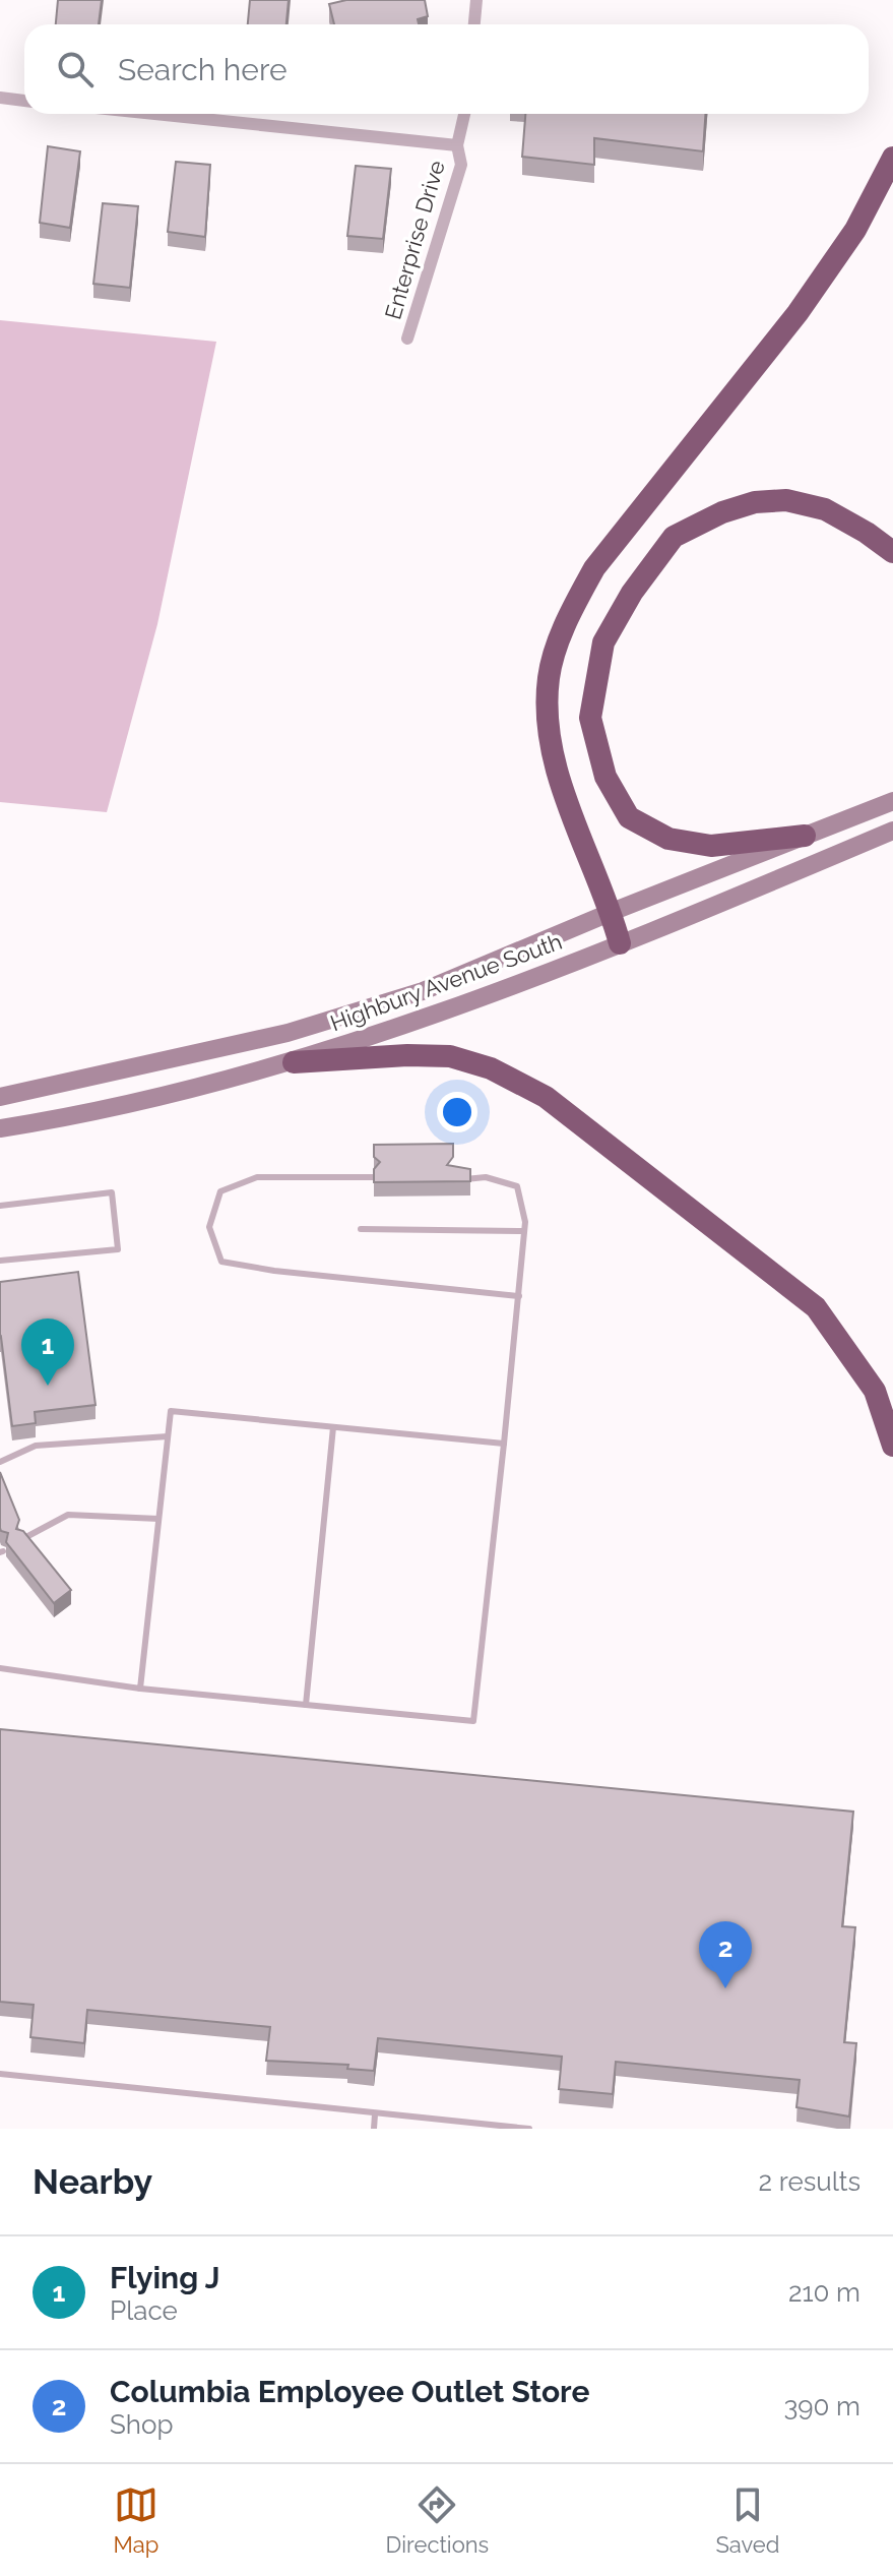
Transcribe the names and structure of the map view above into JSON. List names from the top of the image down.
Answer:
{
  "streets": {
    "main road": ["Highbury Avenue South"],
    "street": ["Enterprise Drive"]
  },
  "page": {
    "search": "Search here",
    "pins": ["1", "2"],
    "heading": ["Nearby", "2 results"],
    "list": [
      {
        "mark": "1",
        "name": "Flying J",
        "note": "Place",
        "value": "210 m"
      },
      {
        "mark": "2",
        "name": "Columbia Employee Outlet Store",
        "note": "Shop",
        "value": "390 m"
      }
    ],
    "nav": ["Map", "Directions", "Saved"]
  }
}
